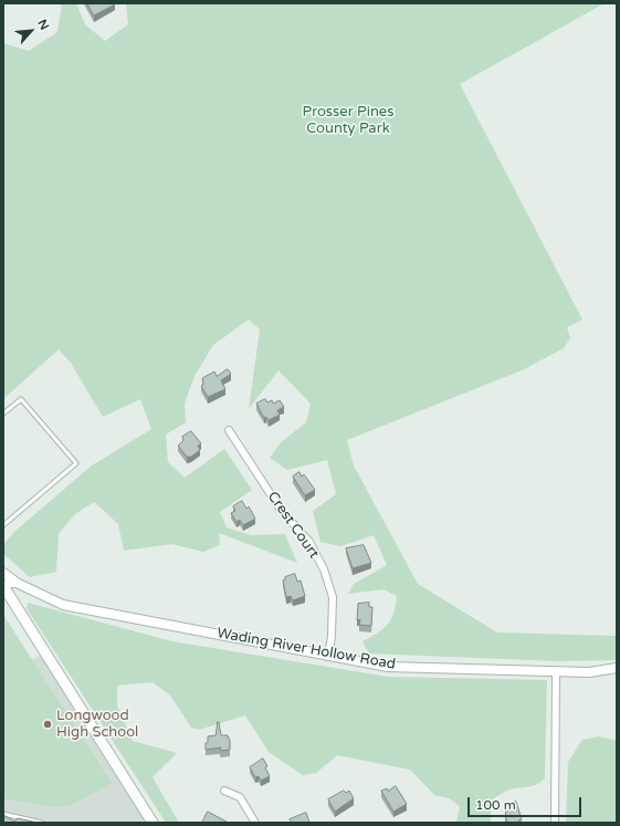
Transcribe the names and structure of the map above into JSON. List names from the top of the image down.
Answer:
{
  "streets": {
    "street": ["Crest Court", "Wading River Hollow Road"]
  },
  "crossings": [
    ["Crest Court", "Wading River Hollow Road"]
  ],
  "parks": ["Prosser Pines County Park"],
  "places": ["Longwood High School"],
  "scale_bar": "100 m",
  "north": "top right"
}
